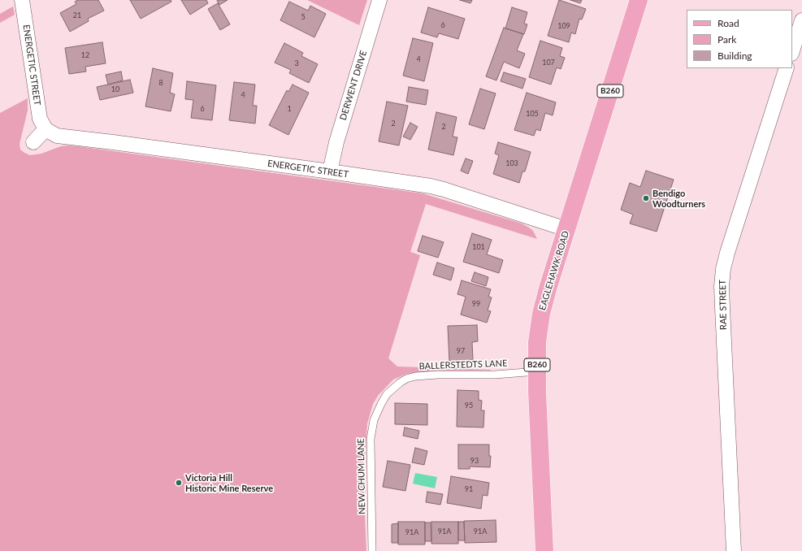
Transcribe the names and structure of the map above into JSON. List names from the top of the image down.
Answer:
{
  "streets": {
    "main road": ["B260", "EAGLEHAWK ROAD"],
    "street": ["ENERGETIC STREET", "DERWENT DRIVE", "RAE STREET"],
    "lane": ["BALLERSTEDTS LANE", "NEW CHUM LANE"]
  },
  "crossings": [
    ["ENERGETIC STREET", "DERWENT DRIVE"],
    ["ENERGETIC STREET", "EAGLEHAWK ROAD"],
    ["EAGLEHAWK ROAD", "BALLERSTEDTS LANE"],
    ["BALLERSTEDTS LANE", "NEW CHUM LANE"]
  ],
  "places": ["Bendigo Woodturners", "Victoria Hill Historic Mine Reserve"],
  "house_numbers": [
    "21",
    "5",
    "6",
    "109",
    "12",
    "4",
    "107",
    "3",
    "8",
    "10",
    "4",
    "6",
    "1",
    "105",
    "2",
    "2",
    "103",
    "101",
    "99",
    "97",
    "95",
    "93",
    "91",
    "91A",
    "91A",
    "91A"
  ],
  "legend": ["Road", "Park", "Building"]
}
